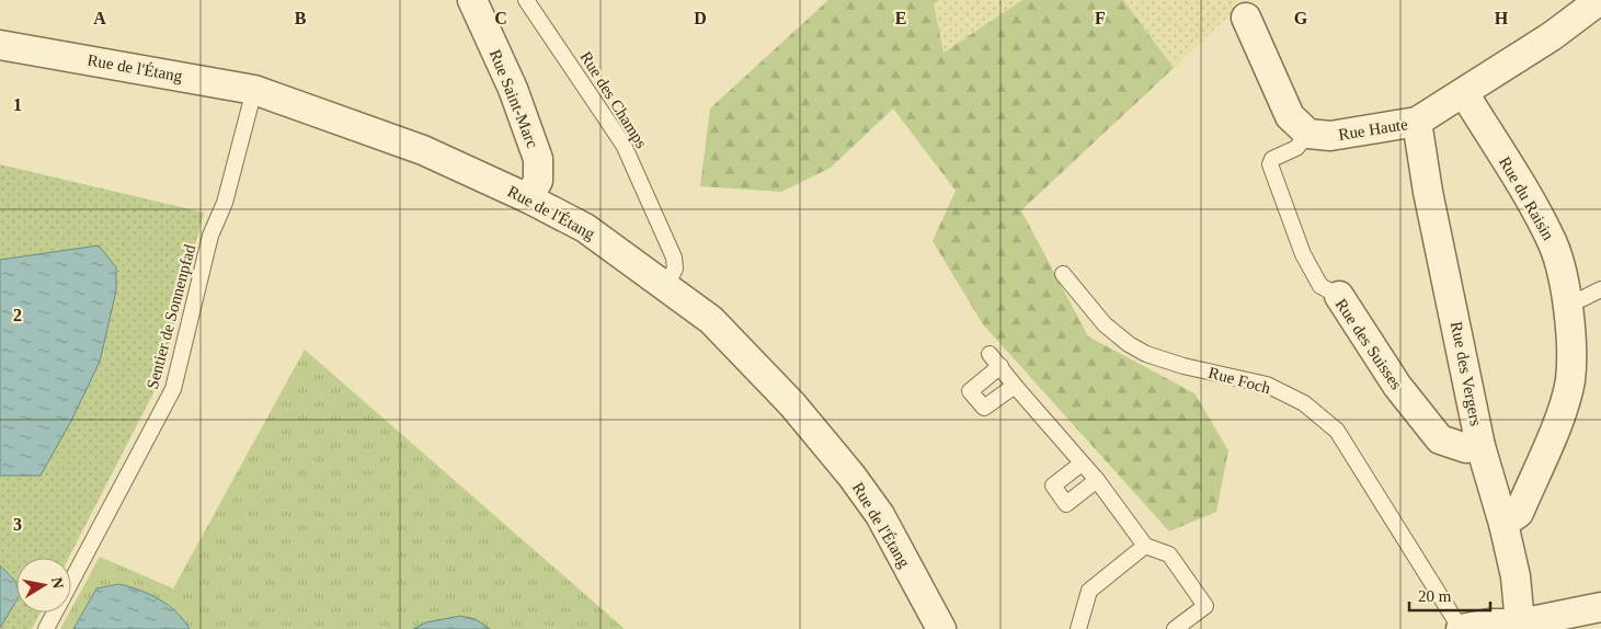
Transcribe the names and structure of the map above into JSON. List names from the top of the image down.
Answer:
{
  "streets": {
    "street": [
      "Rue de l'Étang",
      "Rue Saint-Marc",
      "Rue Haute",
      "Rue du Raisin",
      "Rue des Suisses",
      "Rue des Vergers",
      "Rue Foch"
    ],
    "lane": ["Rue des Champs", "Sentier de Sonnenpfad"]
  },
  "crossings": [
    ["Rue de l'Étang", "Rue Saint-Marc"],
    ["Rue de l'Étang", "Rue des Champs"],
    ["Rue de l'Étang", "Sentier de Sonnenpfad"],
    ["Rue Haute", "Rue du Raisin"],
    ["Rue Haute", "Rue des Suisses"],
    ["Rue Haute", "Rue des Vergers"],
    ["Rue du Raisin", "Rue des Vergers"],
    ["Rue des Suisses", "Rue des Vergers"],
    ["Rue des Vergers", "Rue Foch"]
  ],
  "scale_bar": "20 m",
  "north": "right",
  "grid": {
    "columns": [
      "A",
      "B",
      "C",
      "D",
      "E",
      "F",
      "G",
      "H"
    ],
    "rows": ["1", "2", "3"]
  }
}
